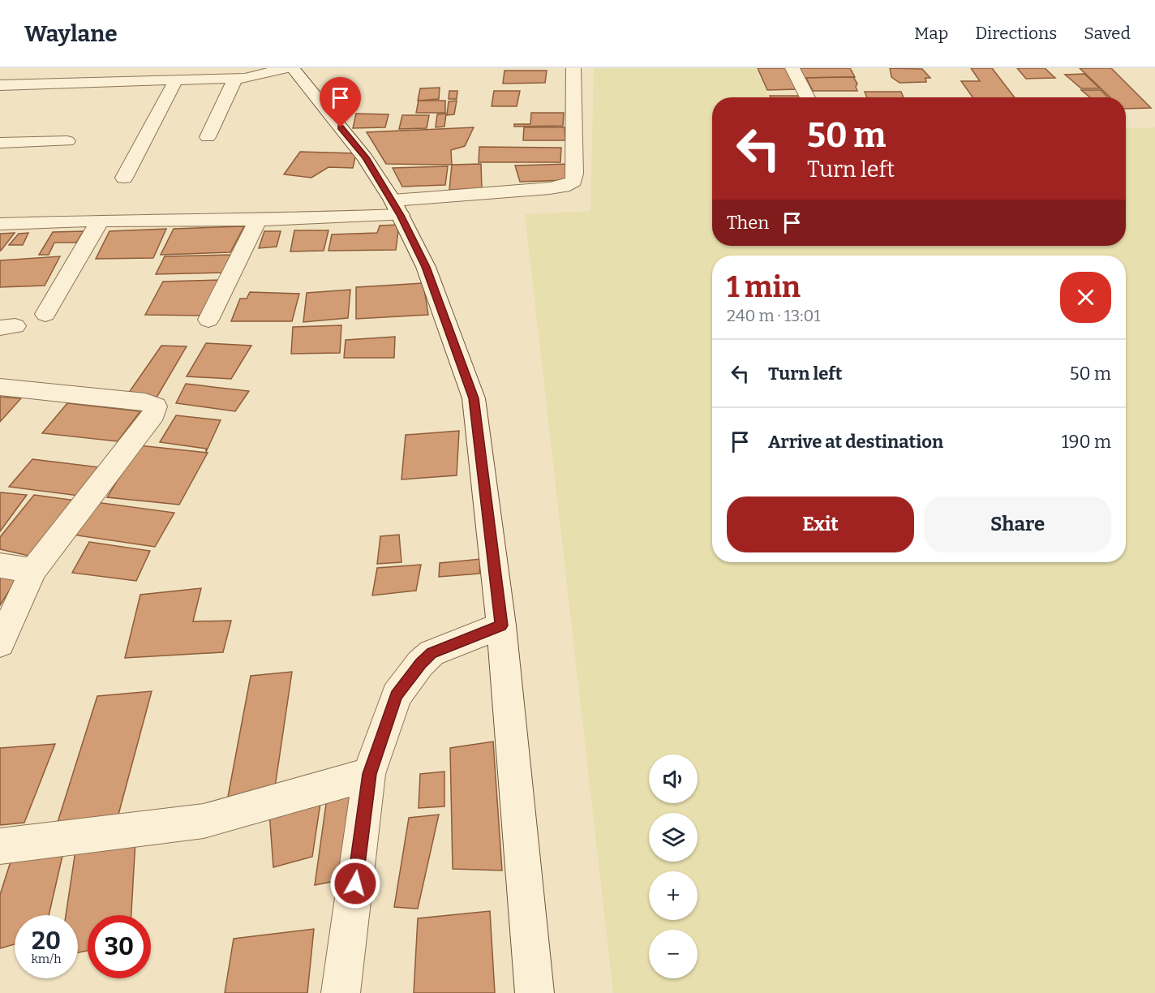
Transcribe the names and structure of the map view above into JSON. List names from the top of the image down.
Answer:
{
  "page": {
    "header": "Waylane",
    "nav": ["Map", "Directions", "Saved"],
    "turn": ["50 m", "Turn left"],
    "then": "Then",
    "heading": ["1 min", "240 m · 13:01"],
    "list": [
      {
        "name": "Turn left",
        "value": "50 m"
      },
      {
        "name": "Arrive at destination",
        "value": "190 m"
      }
    ],
    "buttons": ["Exit", "Share"],
    "map_buttons": ["+", "−"],
    "speed": "20 km/h",
    "limit": "30"
  }
}
